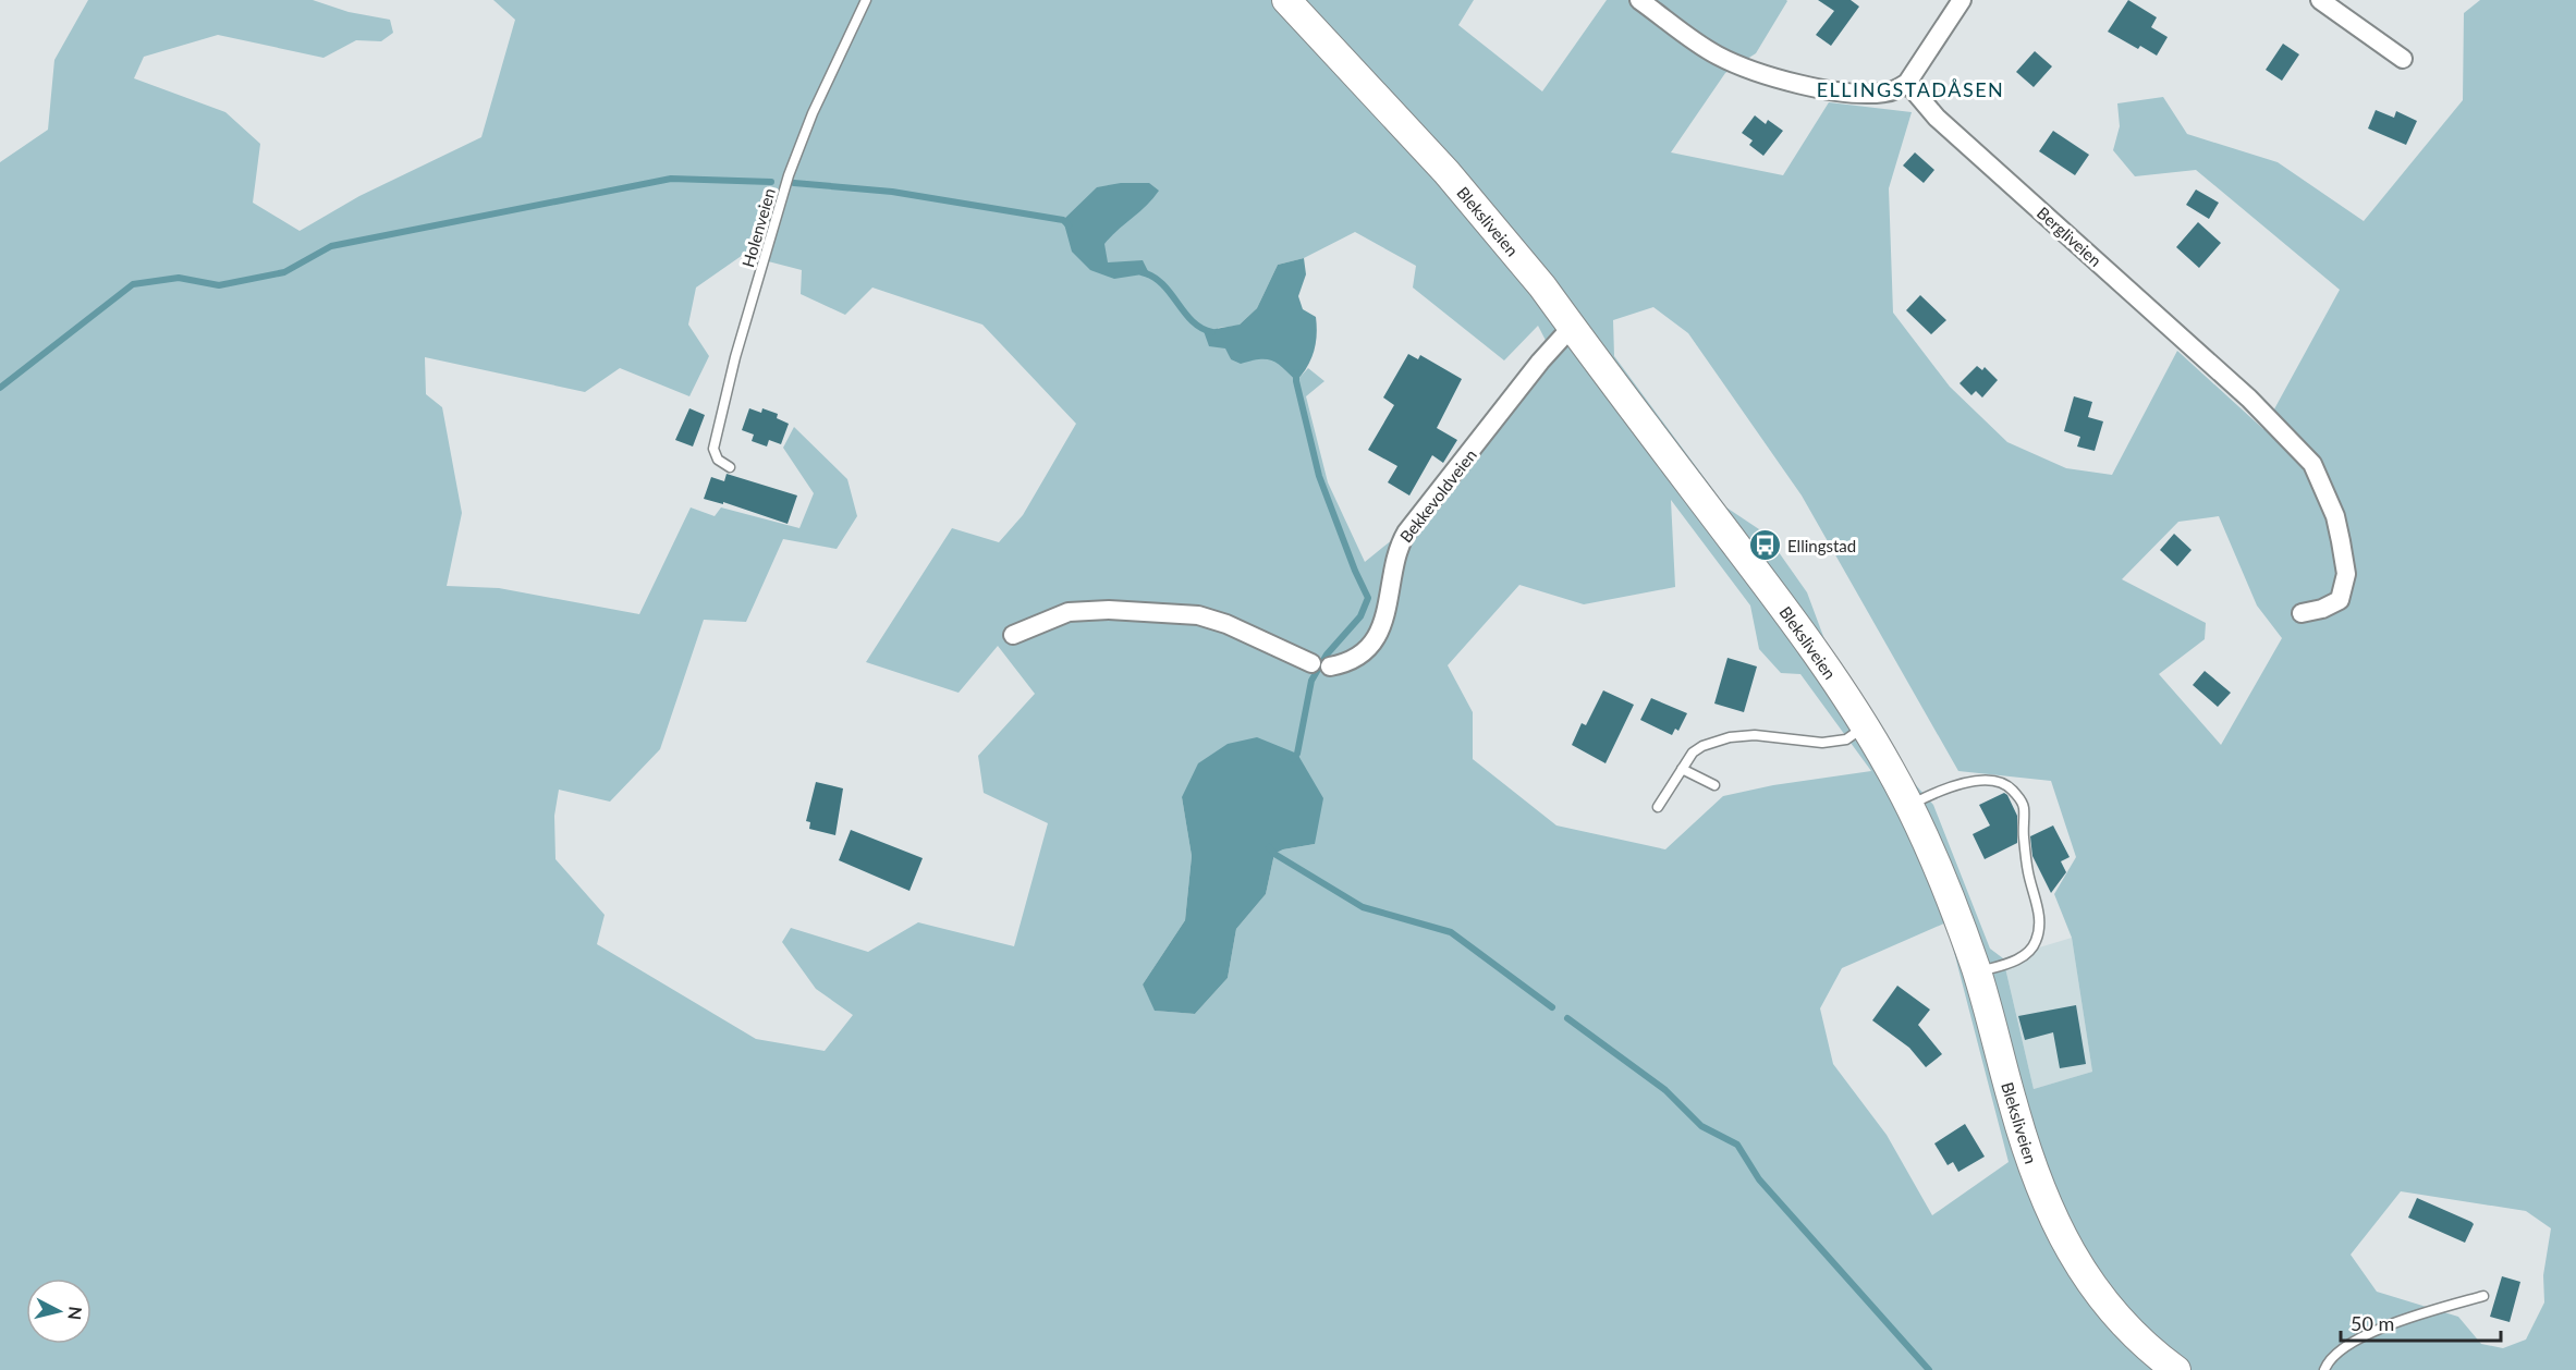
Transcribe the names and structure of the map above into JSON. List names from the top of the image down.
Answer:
{
  "streets": {
    "main road": ["Bleksliveien"],
    "street": ["Bergliveien", "Bekkevoldveien"],
    "lane": ["Holenveien"]
  },
  "crossings": [
    ["Bleksliveien", "Bekkevoldveien"]
  ],
  "districts": ["ELLINGSTADÅSEN"],
  "places": {
    "bus stop": ["Ellingstad"]
  },
  "scale_bar": "50 m",
  "north": "right"
}
